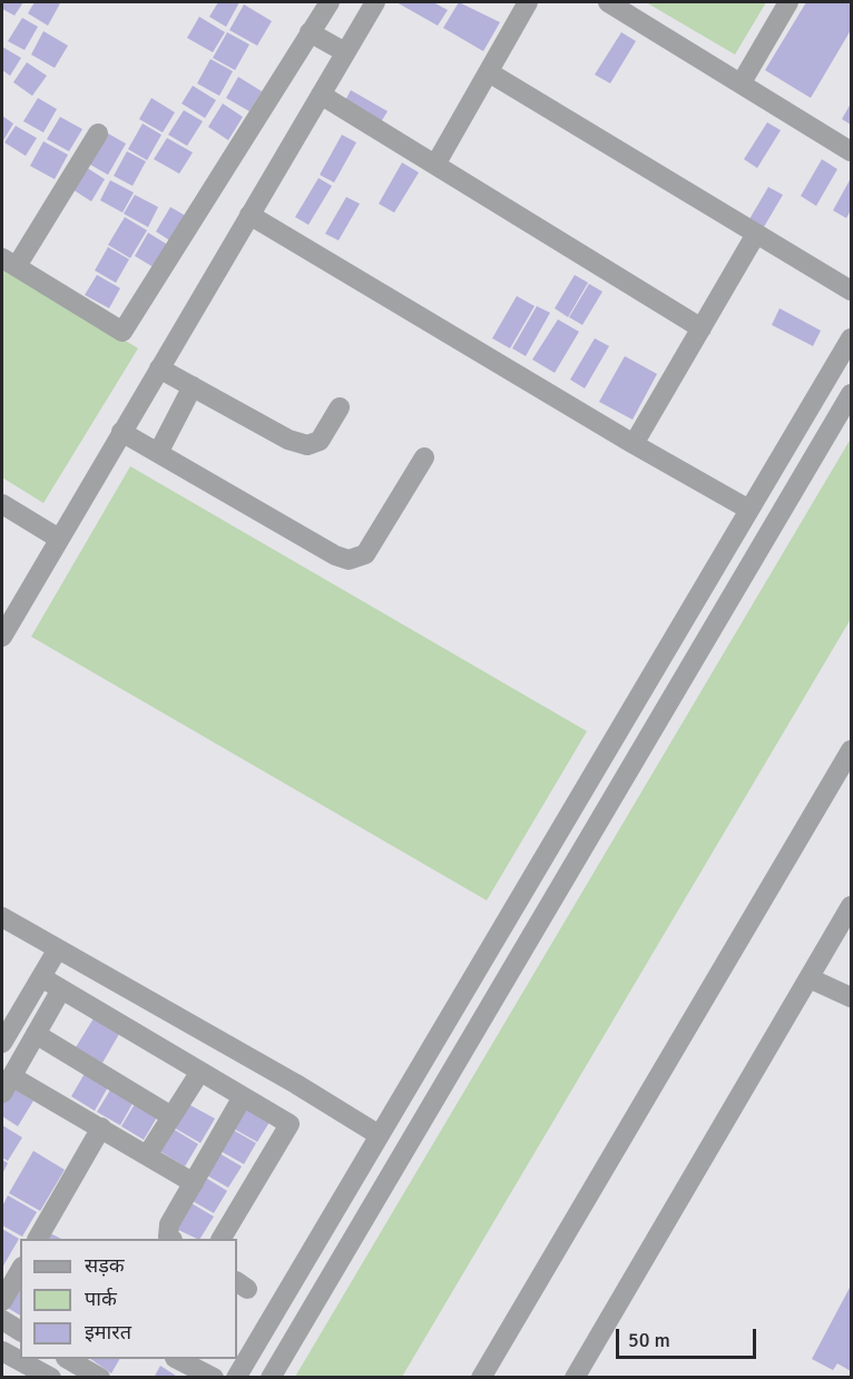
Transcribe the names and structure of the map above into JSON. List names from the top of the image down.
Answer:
{
  "legend": ["सड़क", "पार्क", "इमारत"],
  "scale_bar": "50 m"
}
